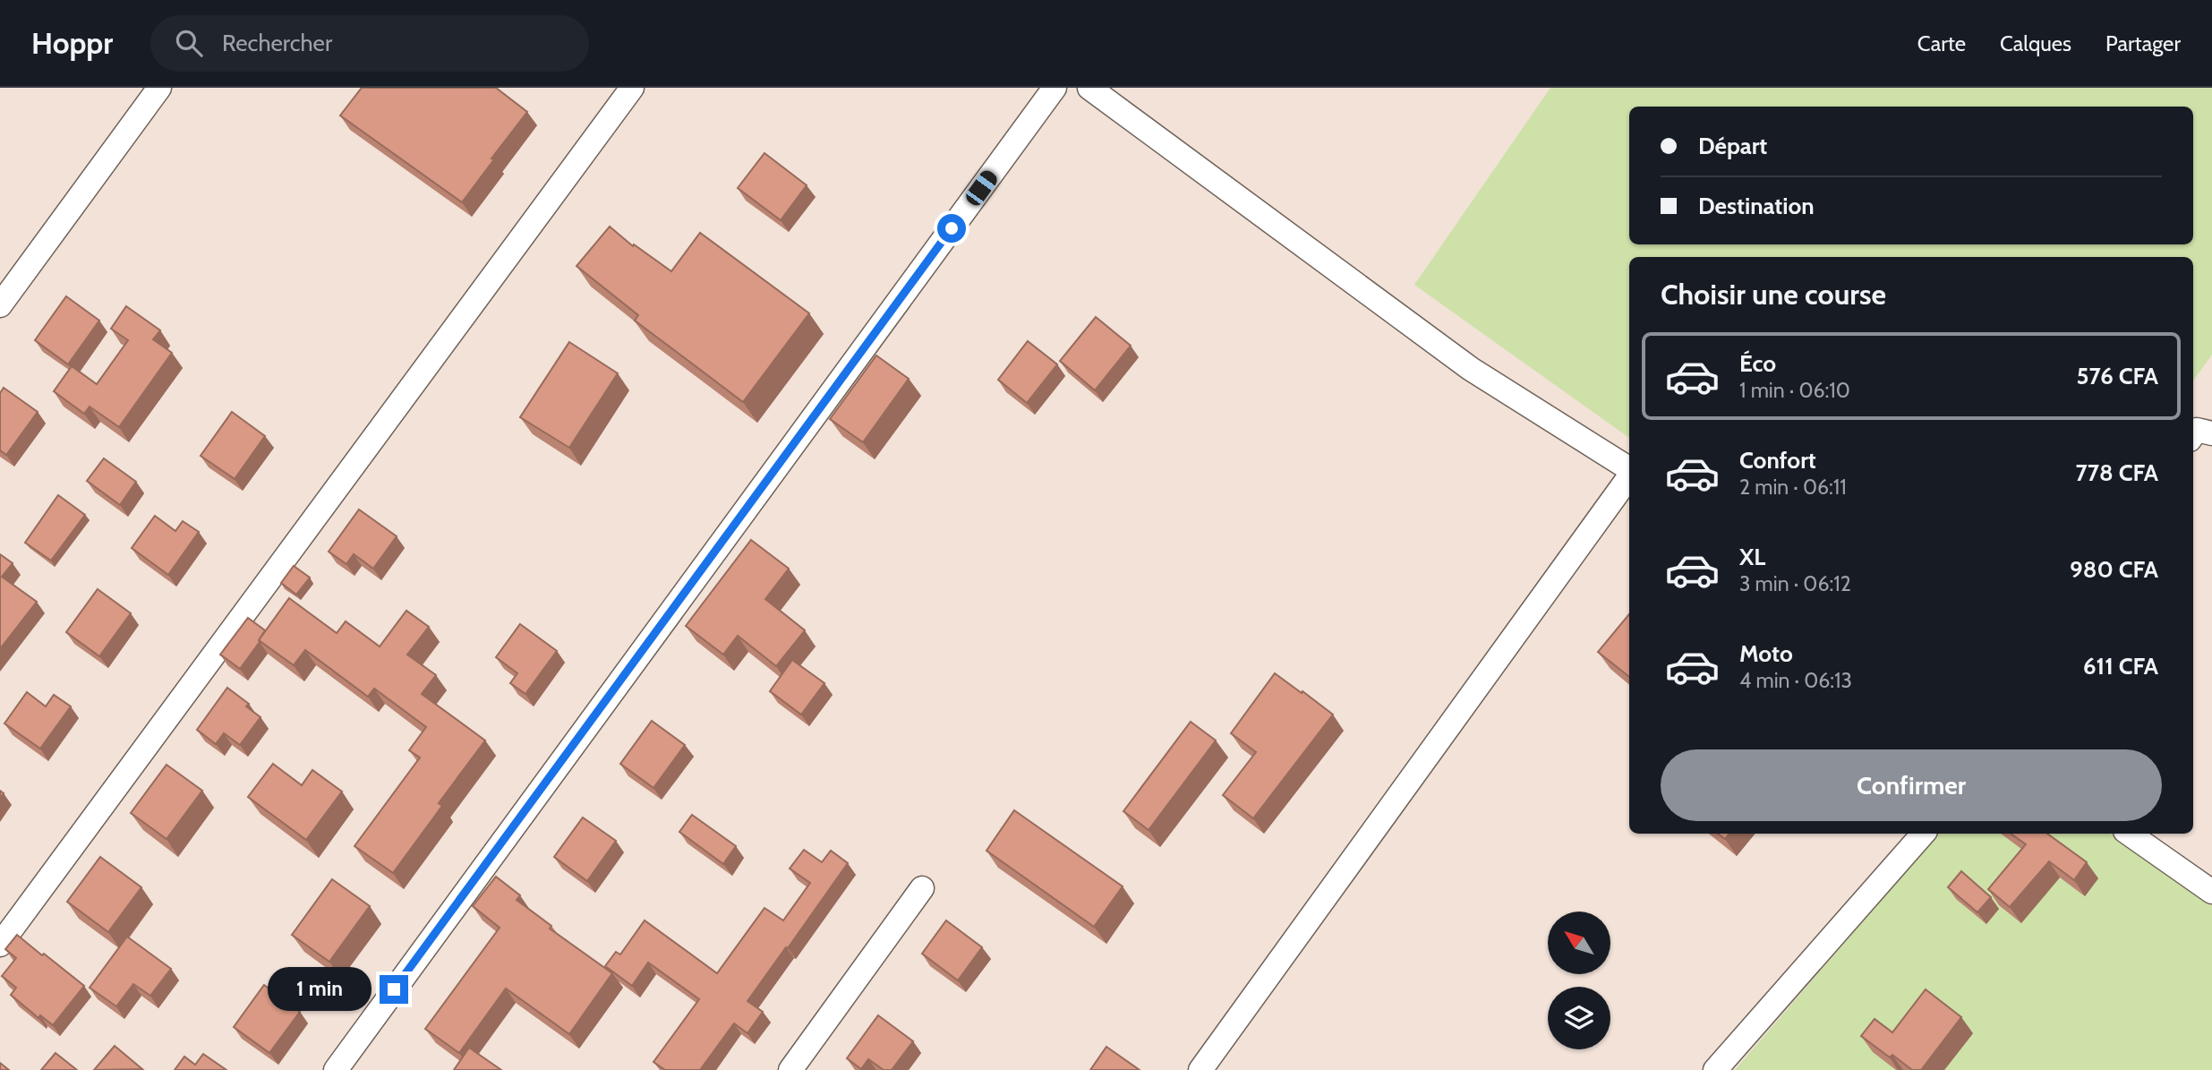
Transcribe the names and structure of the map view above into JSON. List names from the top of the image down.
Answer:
{
  "north": "top left",
  "page": {
    "header": "Hoppr",
    "search": "Rechercher",
    "nav": ["Carte", "Calques", "Partager"],
    "banner": ["Départ", "Destination"],
    "heading": "Choisir une course",
    "list": [
      {
        "name": "Éco",
        "note": "1 min · 06:10",
        "value": "576 CFA"
      },
      {
        "name": "Confort",
        "note": "2 min · 06:11",
        "value": "778 CFA"
      },
      {
        "name": "XL",
        "note": "3 min · 06:12",
        "value": "980 CFA"
      },
      {
        "name": "Moto",
        "note": "4 min · 06:13",
        "value": "611 CFA"
      }
    ],
    "buttons": "Confirmer",
    "bubble": "1 min"
  }
}
